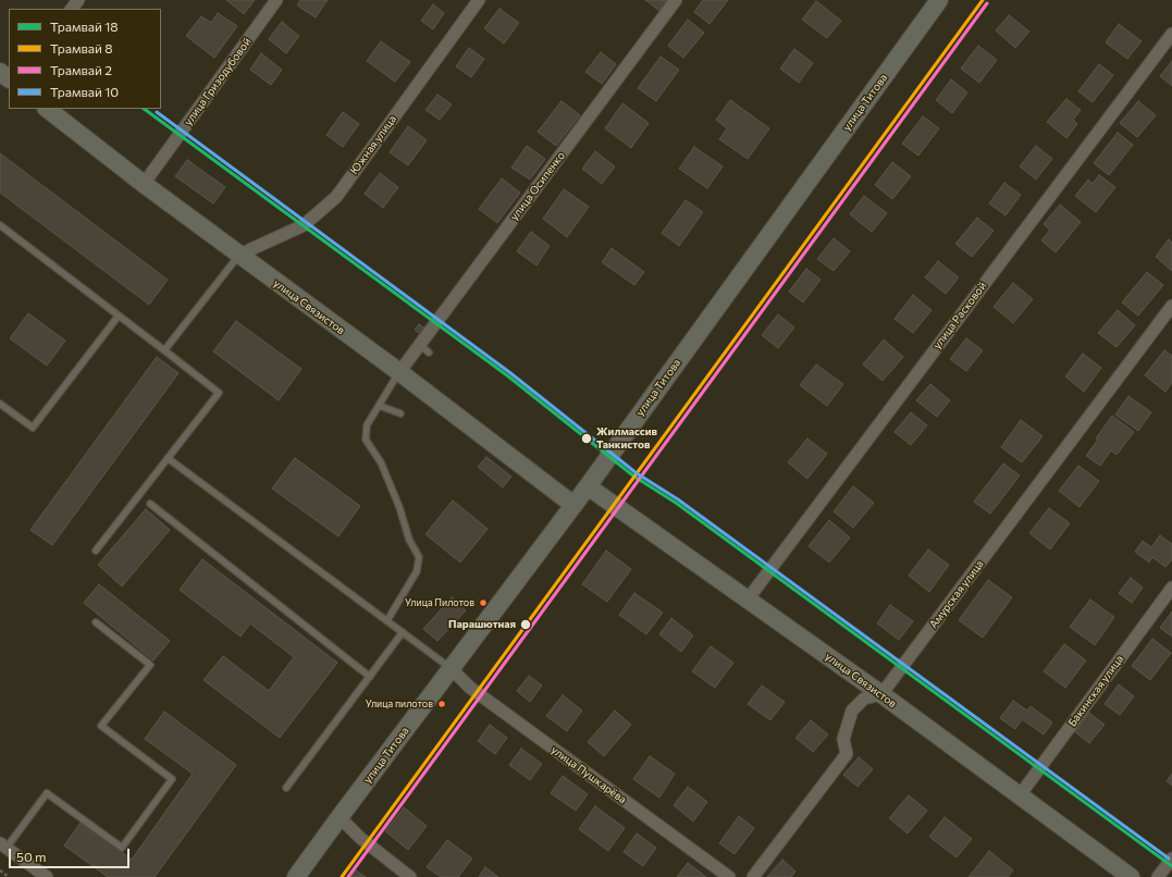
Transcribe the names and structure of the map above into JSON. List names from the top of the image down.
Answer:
{
  "streets": {
    "street": [
      "улица Гризодубовой",
      "улица Титова",
      "Южная улица",
      "улица Осипенко",
      "улица Связистов",
      "улица Расковой",
      "Амурская улица",
      "Бакинская улица",
      "улица Пушкарёва"
    ]
  },
  "crossings": [
    ["улица Гризодубовой", "улица Связистов"],
    ["улица Титова", "улица Связистов"],
    ["улица Титова", "улица Пушкарёва"],
    ["Южная улица", "улица Связистов"],
    ["улица Осипенко", "улица Связистов"],
    ["улица Связистов", "улица Расковой"],
    ["улица Связистов", "Амурская улица"],
    ["улица Связистов", "Бакинская улица"]
  ],
  "places": [
    "Жилмассив Танкистов",
    "Улица Пилотов",
    "Парашютная",
    "Улица пилотов"
  ],
  "lines": [
    "tram line 8",
    "tram line 2",
    "tram line 18",
    "tram line 10"
  ],
  "legend": [
    "Трамвай 18",
    "Трамвай 8",
    "Трамвай 2",
    "Трамвай 10"
  ],
  "scale_bar": "50 m"
}
